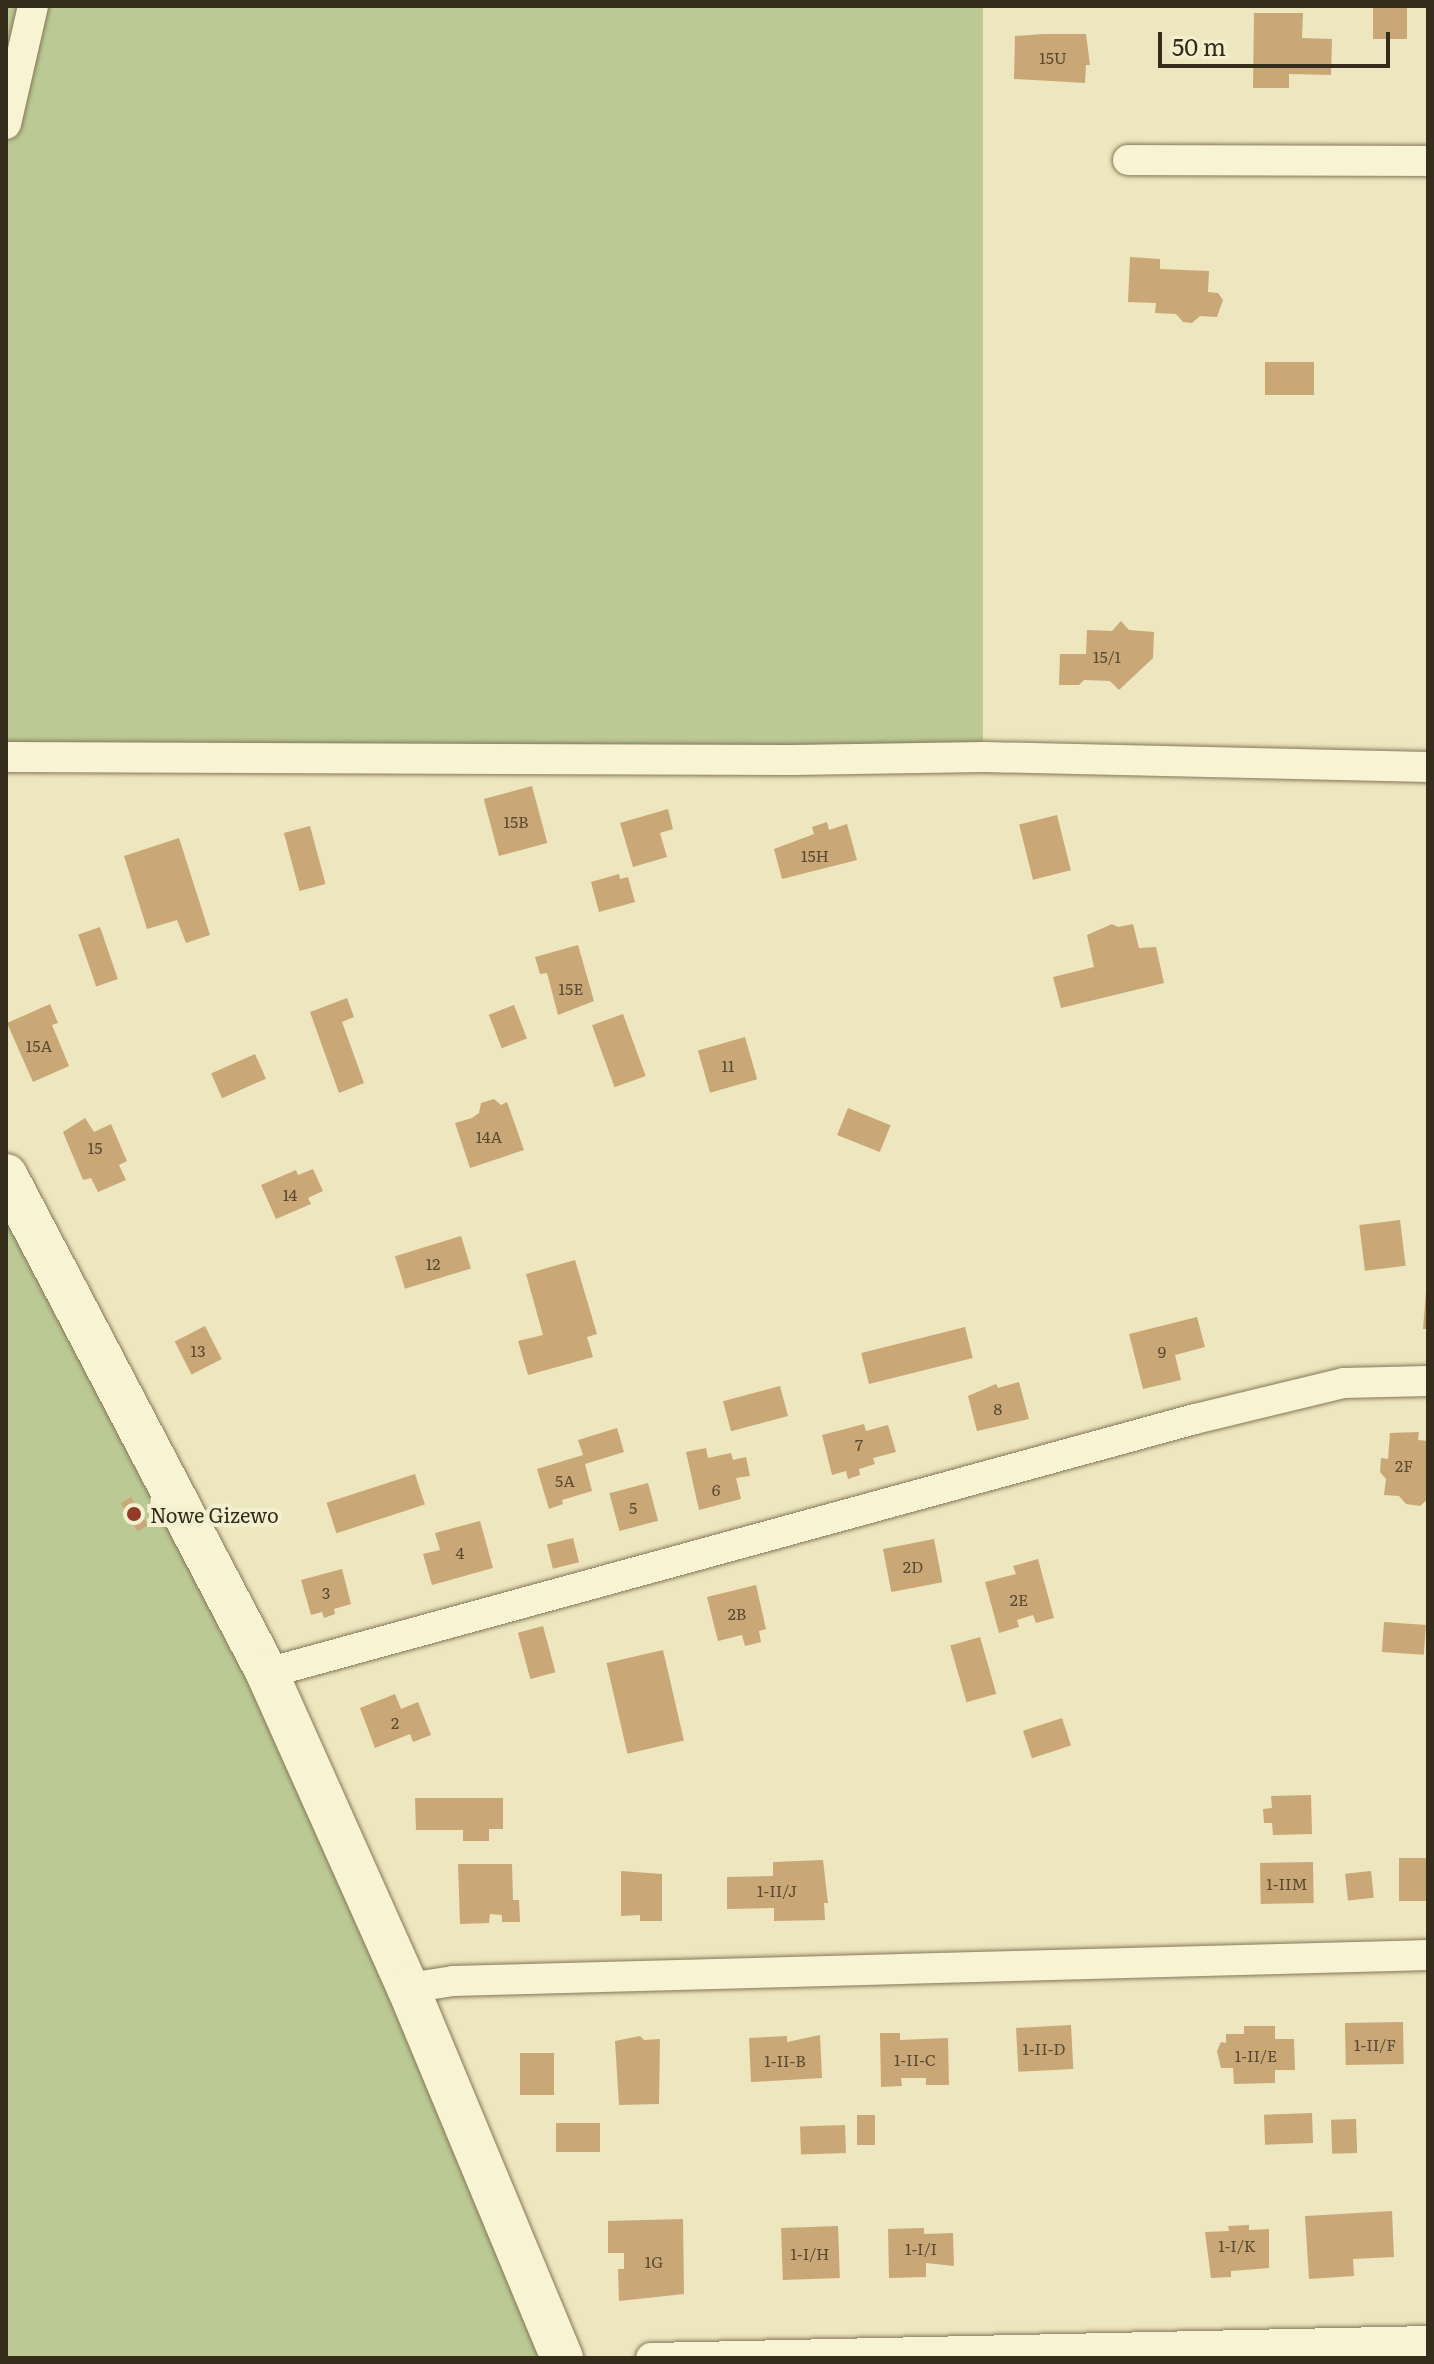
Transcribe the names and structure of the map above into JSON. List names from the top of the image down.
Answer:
{
  "places": ["Nowe Gizewo"],
  "house_numbers": [
    "15U",
    "15/1",
    "15B",
    "15H",
    "15E",
    "15A",
    "11",
    "14A",
    "15",
    "14",
    "12",
    "13",
    "9",
    "8",
    "7",
    "2F",
    "5A",
    "6",
    "5",
    "4",
    "2D",
    "3",
    "2E",
    "2B",
    "2",
    "1-IIM",
    "1-II/J",
    "1-II/F",
    "1-II-D",
    "1-II/E",
    "1-II-C",
    "1-II-B",
    "1-I/K",
    "1-I/I",
    "1-I/H",
    "1G"
  ],
  "scale_bar": "50 m"
}
